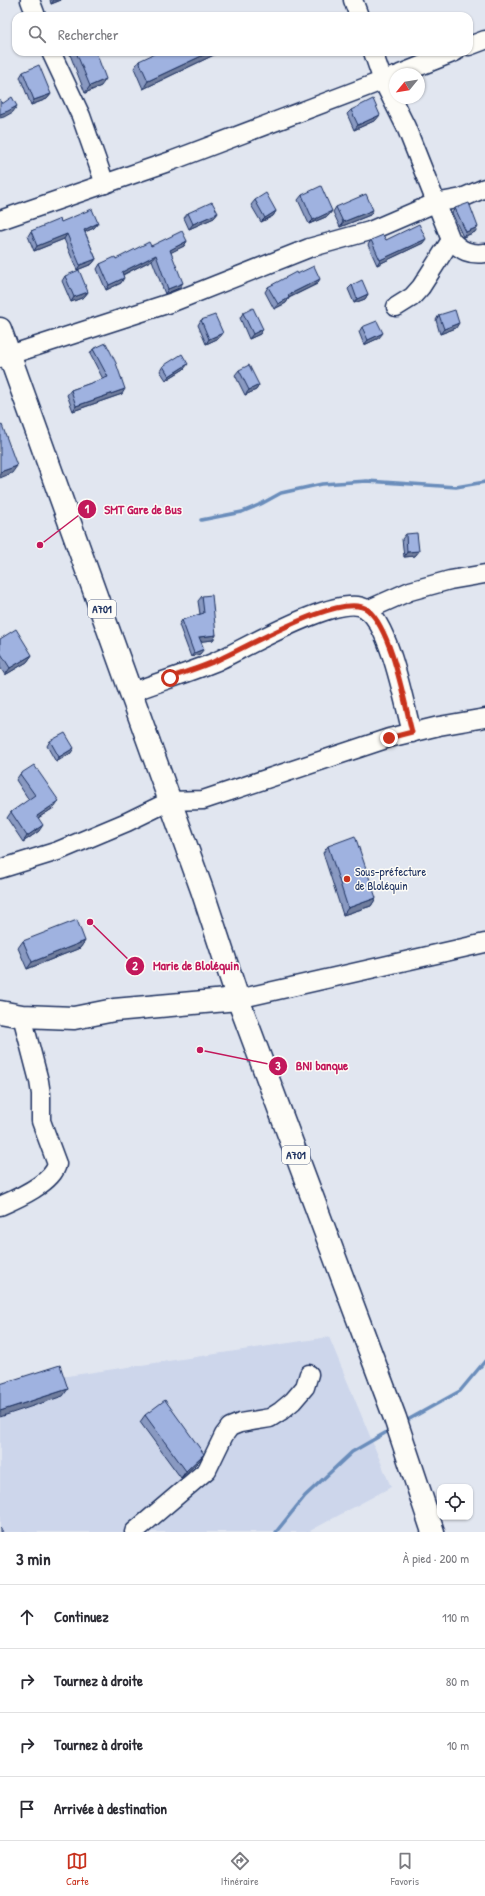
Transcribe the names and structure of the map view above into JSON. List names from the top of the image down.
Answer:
{
  "streets": {
    "main road": ["A701"]
  },
  "places": [
    "SMT Gare de Bus",
    "Sous-préfecture de Bloléquin",
    "Marie de Bloléquin",
    "BNI banque"
  ],
  "north": "bottom left",
  "page": {
    "search": "Rechercher",
    "heading": ["3 min", "À pied · 200 m"],
    "list": [
      ["Continuez", "110 m"],
      ["Tournez à droite", "80 m"],
      ["Tournez à droite", "10 m"],
      "Arrivée à destination"
    ],
    "nav": ["Carte", "Itinéraire", "Favoris"]
  }
}
